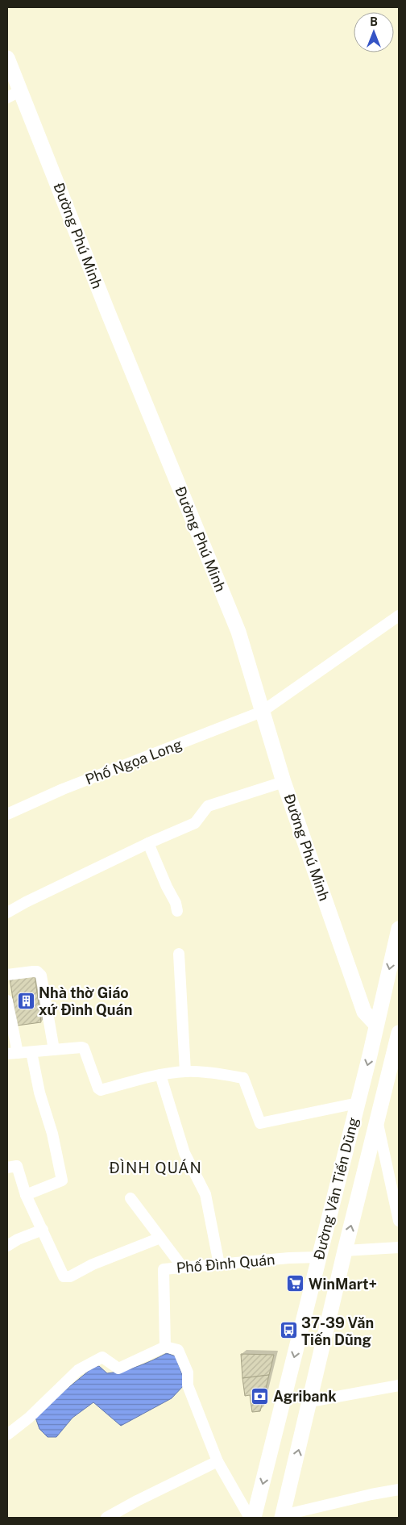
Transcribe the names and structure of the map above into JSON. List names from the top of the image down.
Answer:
{
  "streets": {
    "main road": ["Đường Phú Minh", "Đường Văn Tiến Dũng"],
    "street": ["Phố Ngọa Long", "Phố Đình Quán"]
  },
  "crossings": [
    ["Đường Phú Minh", "Phố Ngọa Long"],
    ["Đường Phú Minh", "Đường Văn Tiến Dũng"],
    ["Đường Văn Tiến Dũng", "Phố Đình Quán"]
  ],
  "districts": ["ĐÌNH QUÁN"],
  "places": {
    "building": ["Nhà thờ Giáo xứ Đình Quán"],
    "supermarket": ["WinMart+"],
    "bus stop": ["37-39 Văn Tiến Dũng"],
    "bank": ["Agribank"]
  },
  "north": "top"
}
